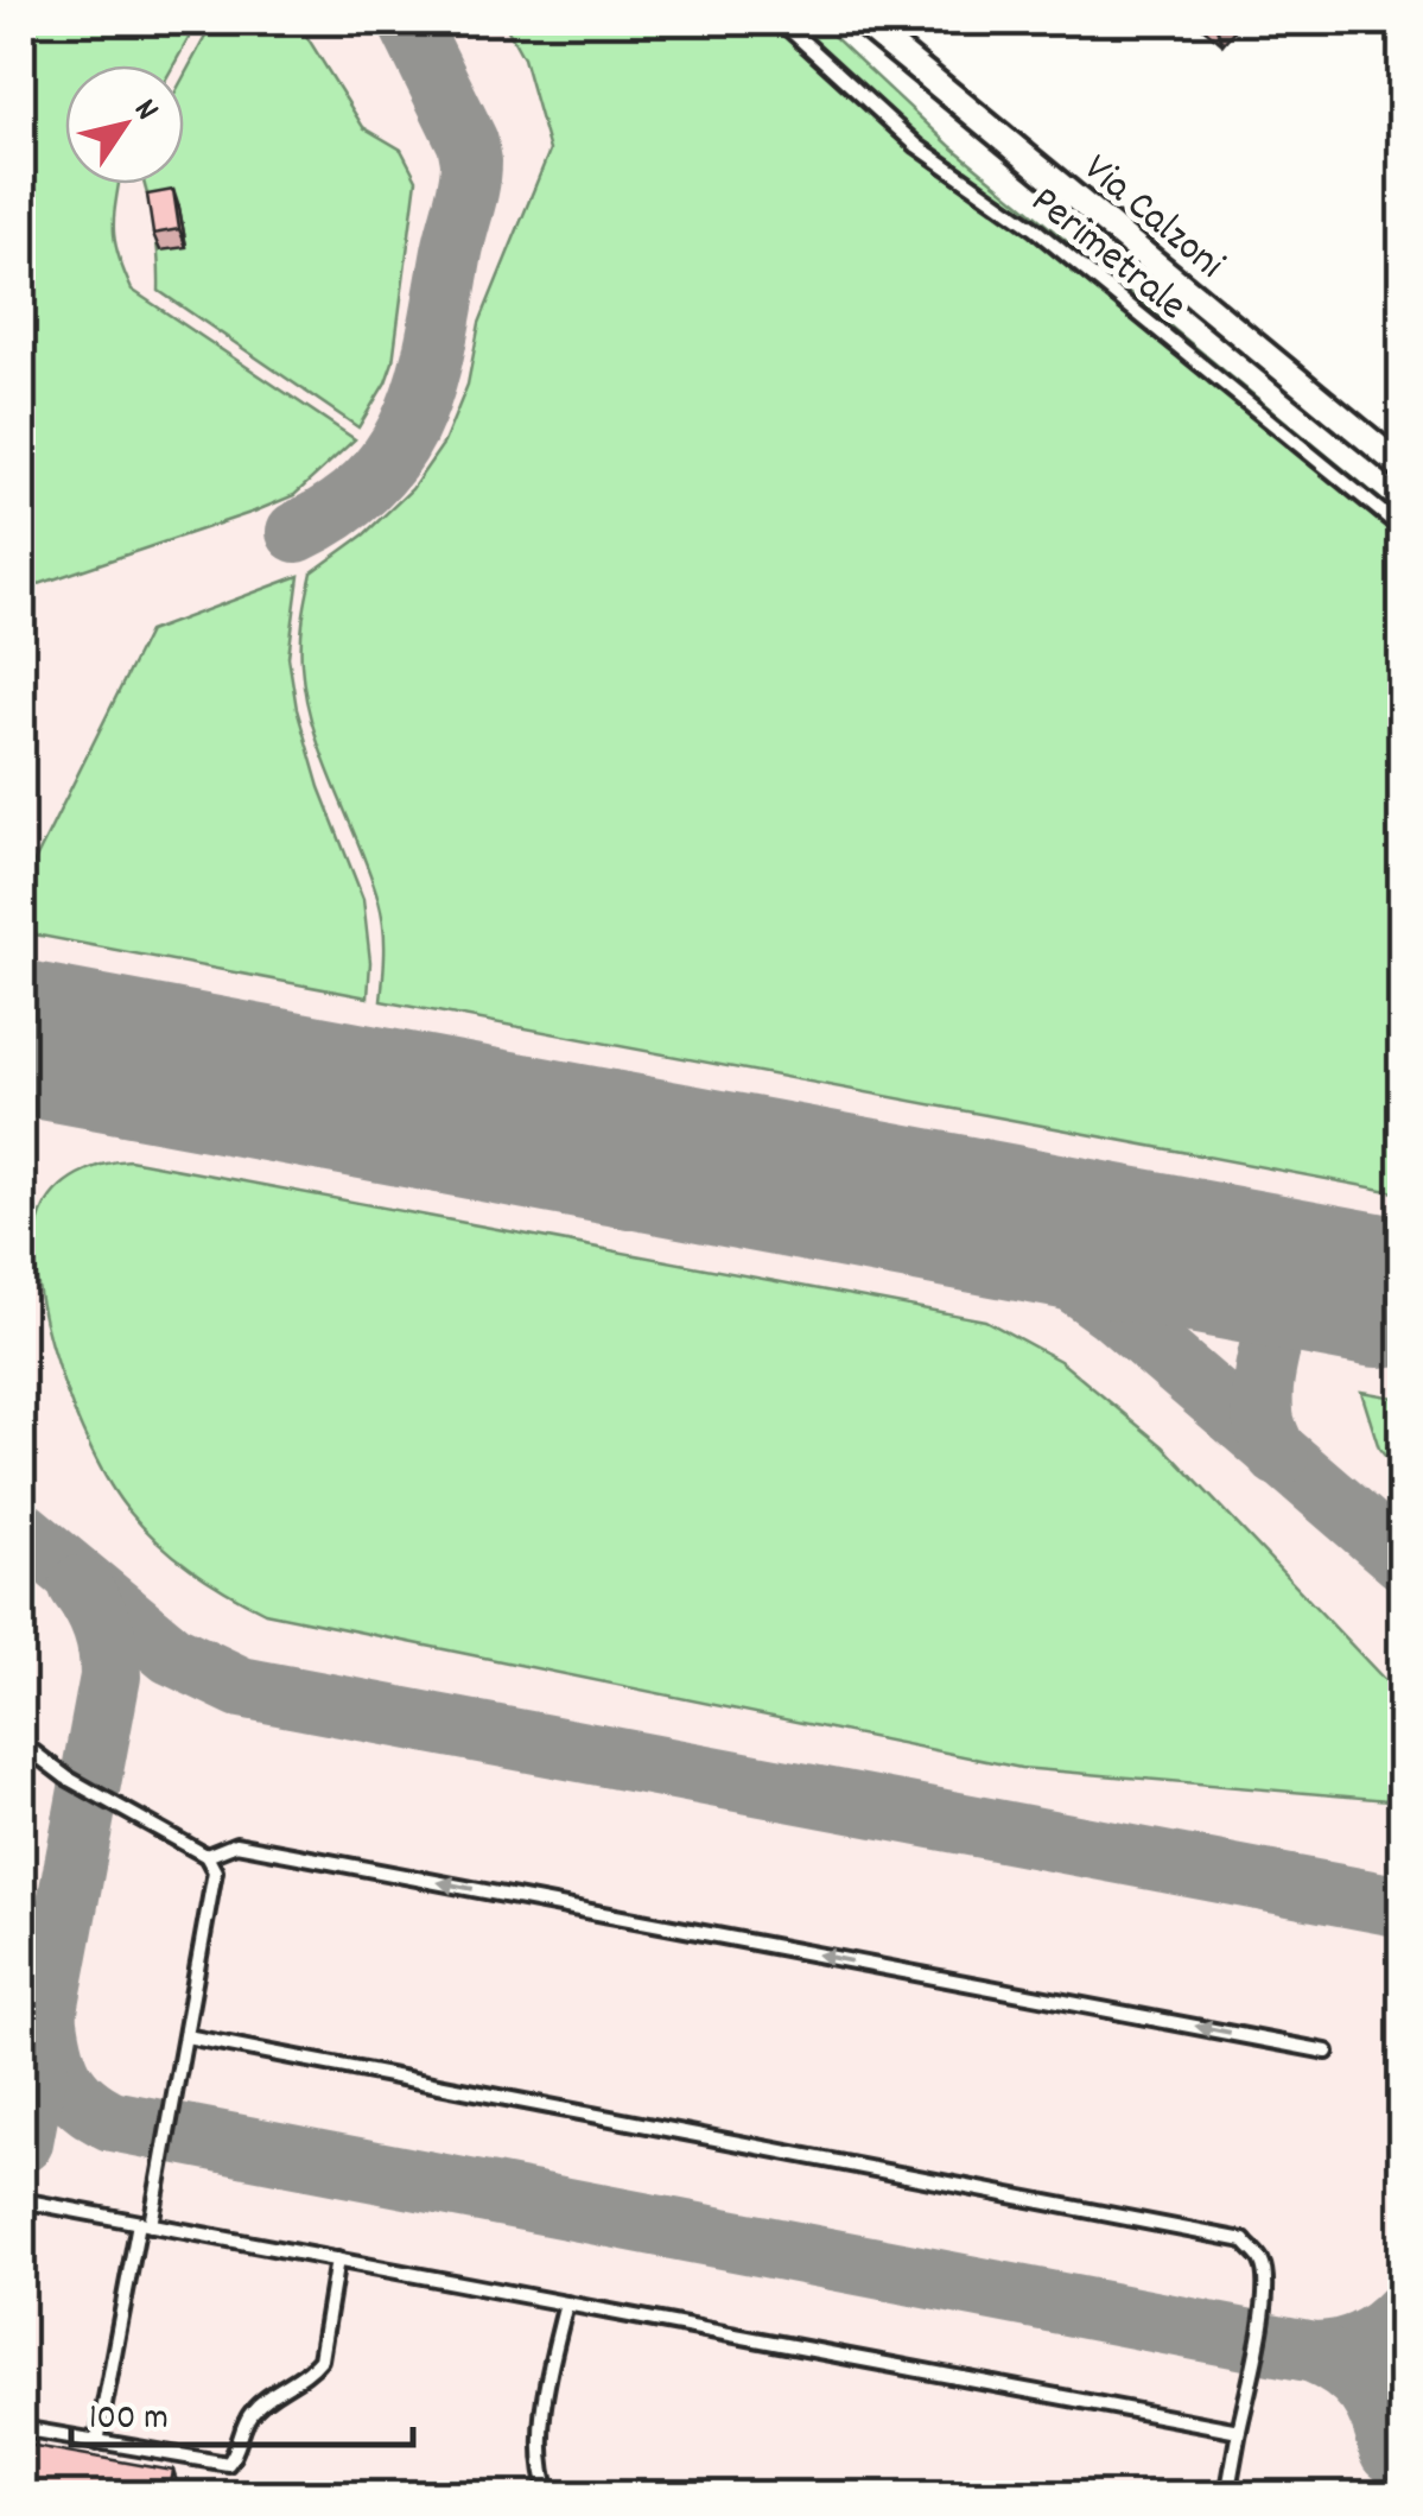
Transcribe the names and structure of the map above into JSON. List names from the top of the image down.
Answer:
{
  "streets": {
    "street": ["Via Calzoni"],
    "lane": ["Perimetrale"]
  },
  "scale_bar": "100 m",
  "north": "top right"
}
